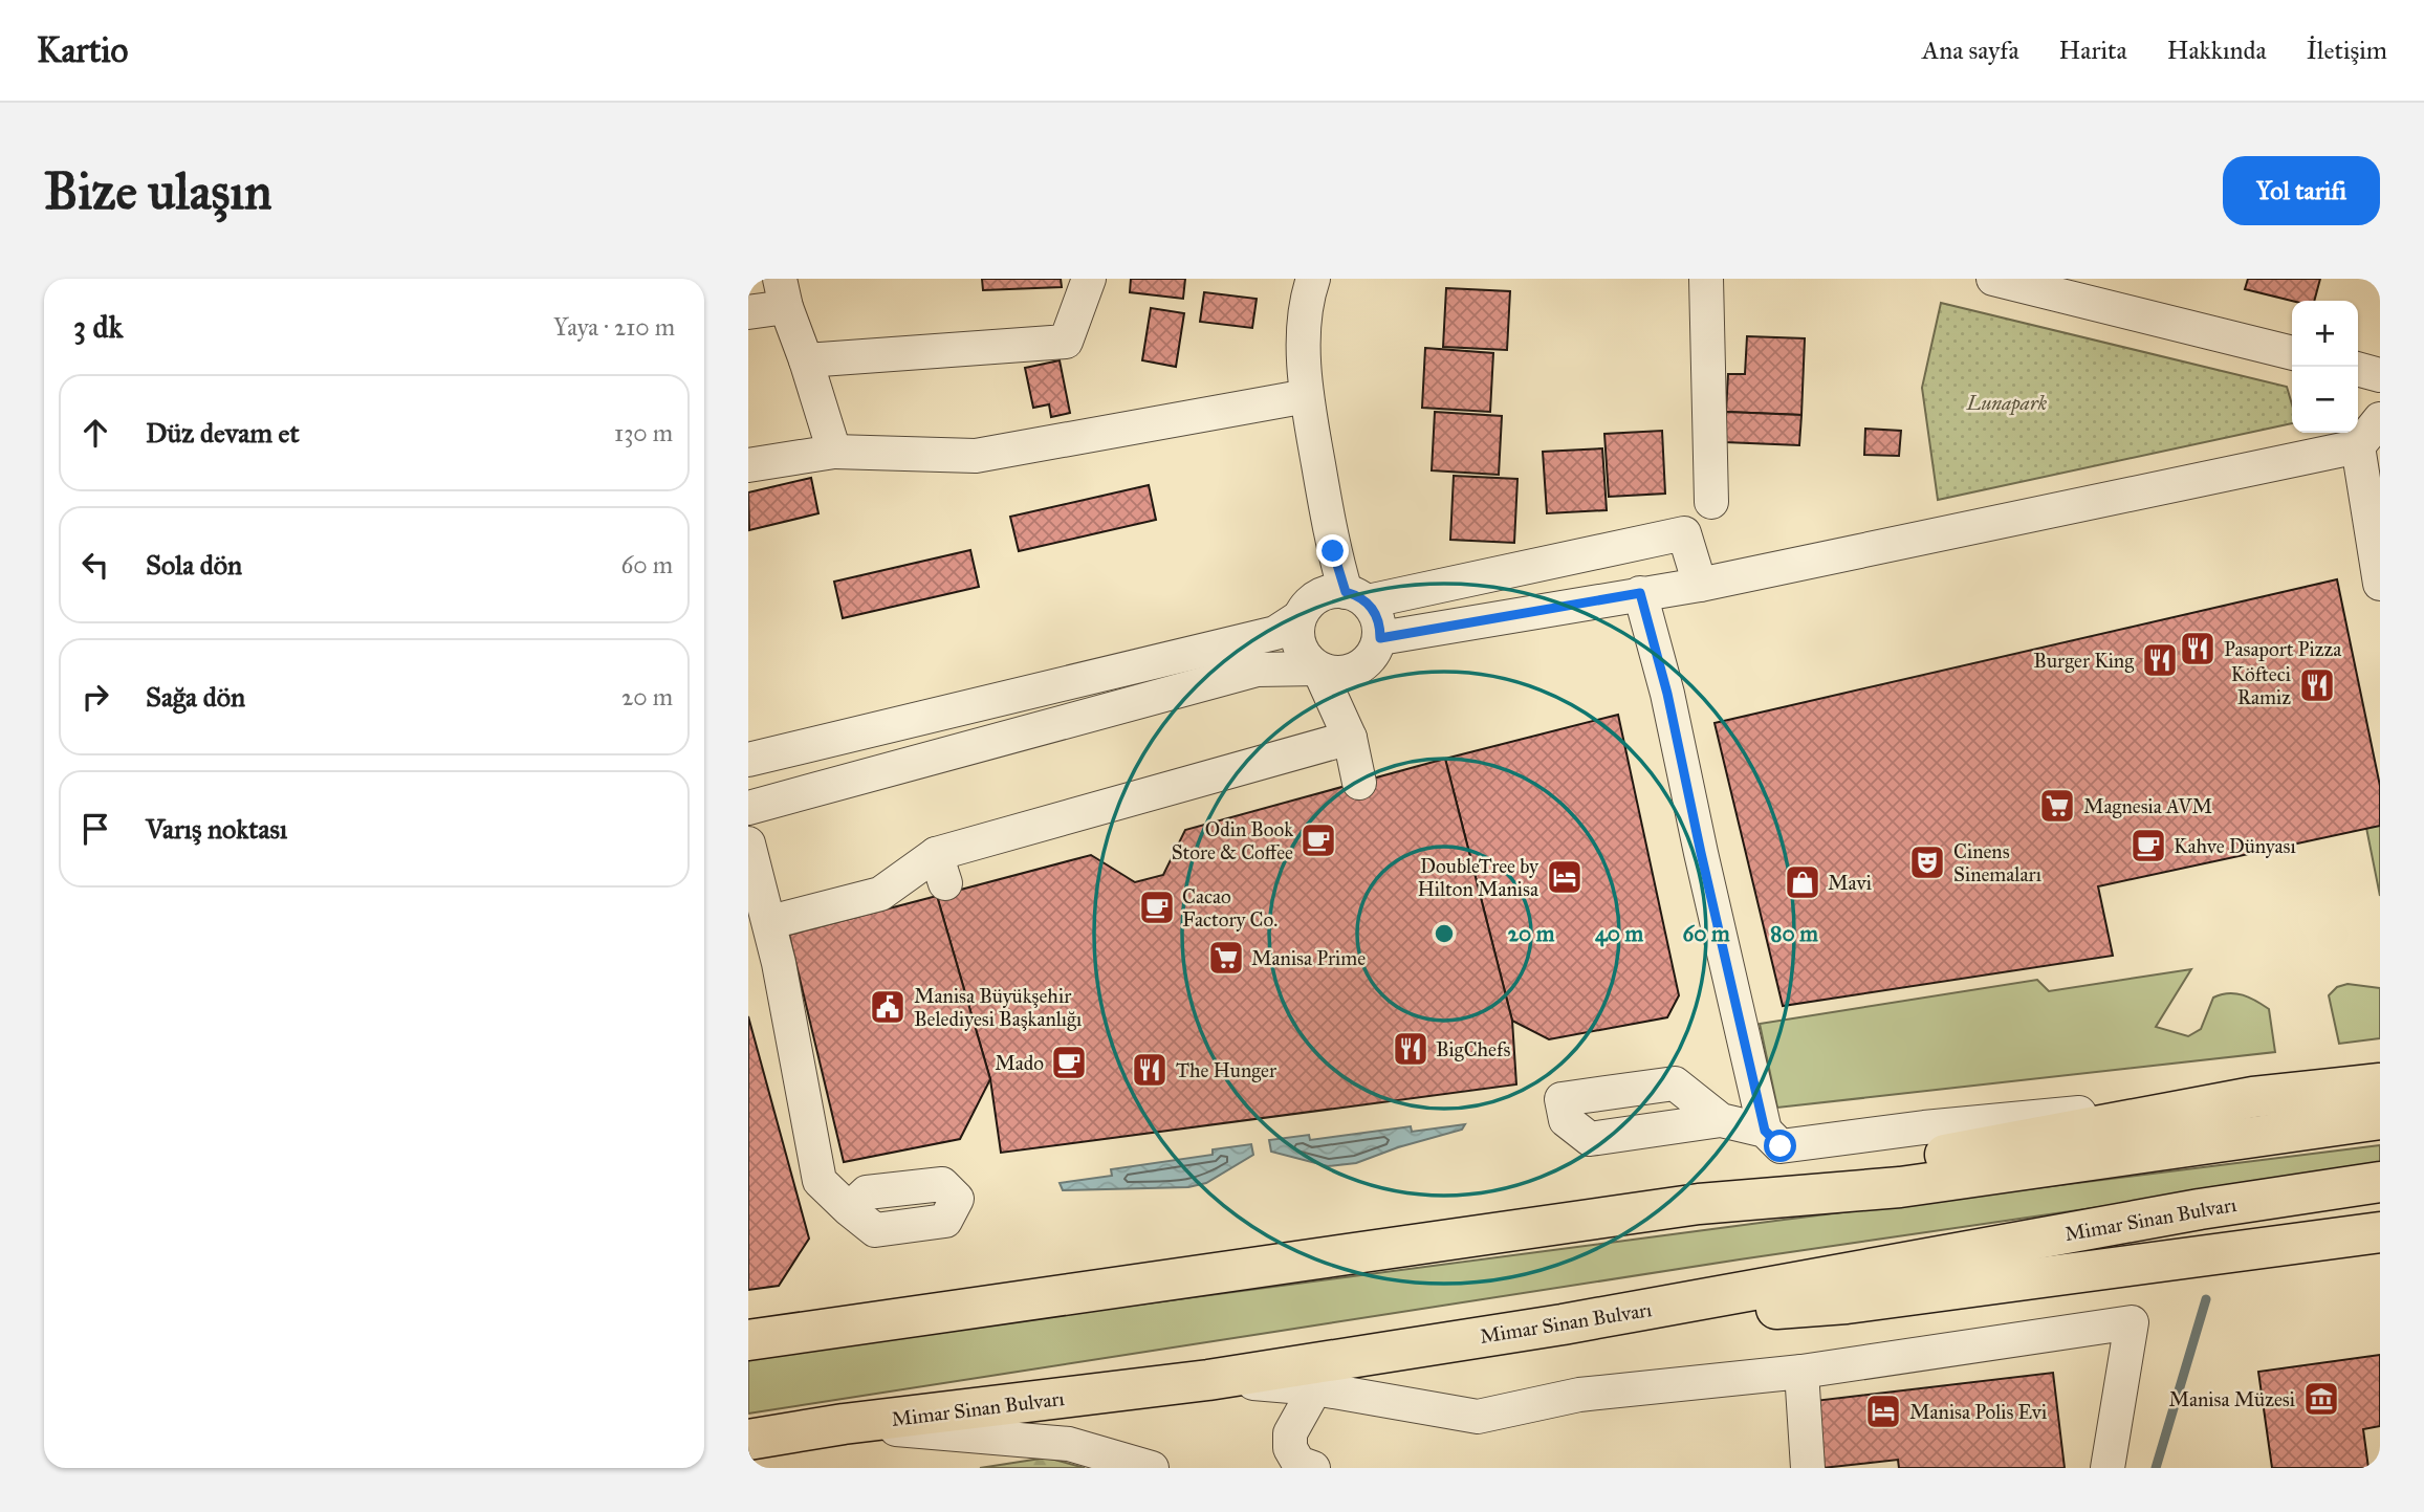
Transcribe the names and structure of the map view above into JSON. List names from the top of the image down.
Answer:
{
  "streets": {
    "highway": ["Mimar Sinan Bulvarı"]
  },
  "parks": ["Lunapark"],
  "places": {
    "restaurant": [
      "Pasaport Pizza",
      "Burger King",
      "Köfteci Ramiz",
      "BigChefs",
      "The Hunger"
    ],
    "supermarket": ["Magnesia AVM", "Manisa Prime"],
    "cafe": [
      "Odin Book Store & Coffee",
      "Kahve Dünyası",
      "Cacao Factory Co.",
      "Mado"
    ],
    "theatre": ["Cinens Sinemaları"],
    "hotel": ["DoubleTree by Hilton Manisa", "Manisa Polis Evi"],
    "shop": ["Mavi"],
    "public building": ["Manisa Büyükşehir Belediyesi Başkanlığı"],
    "museum": ["Manisa Müzesi"]
  },
  "page": {
    "header": "Kartio",
    "nav": [
      "Ana sayfa",
      "Harita",
      "Hakkında",
      "İletişim"
    ],
    "buttons": "Yol tarifi",
    "title": "Bize ulaşın",
    "heading": ["3 dk", "Yaya · 210 m"],
    "map_buttons": ["+", "−"],
    "list": [
      ["Düz devam et", "130 m"],
      ["Sola dön", "60 m"],
      ["Sağa dön", "20 m"],
      "Varış noktası"
    ]
  },
  "rings": [
    "20 m",
    "40 m",
    "60 m",
    "80 m"
  ]
}
